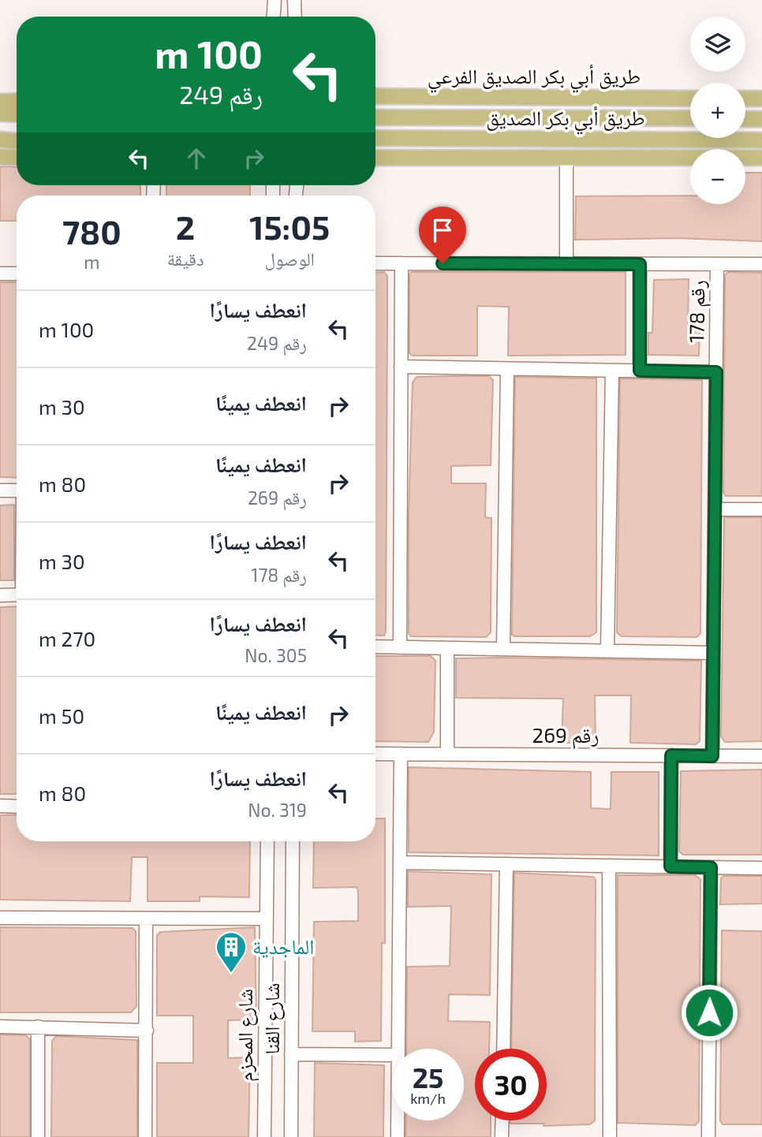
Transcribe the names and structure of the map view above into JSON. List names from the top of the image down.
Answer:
{
  "streets": {
    "main road": ["طريق أبي بكر الصديق الفرعي", "طريق أبي بكر الصديق"],
    "street": [
      "رقم 178",
      "رقم 269",
      "شارع القنا",
      "شارع المحزم"
    ]
  },
  "crossings": [
    ["رقم 178", "رقم 269"]
  ],
  "places": {
    "building": ["الماجدية"]
  },
  "page": {
    "map_buttons": ["+", "−"],
    "turn": ["100 m", "رقم 249"],
    "eta": [
      "15:05",
      "الوصول",
      "2",
      "دقيقة",
      "780",
      "m"
    ],
    "list": [
      {
        "name": "انعطف يسارًا",
        "note": "رقم 249",
        "value": "100 m"
      },
      {
        "name": "انعطف يمينًا",
        "value": "30 m"
      },
      {
        "name": "انعطف يمينًا",
        "note": "رقم 269",
        "value": "80 m"
      },
      {
        "name": "انعطف يسارًا",
        "note": "رقم 178",
        "value": "30 m"
      },
      {
        "name": "انعطف يسارًا",
        "note": "No. 305",
        "value": "270 m"
      },
      {
        "name": "انعطف يمينًا",
        "value": "50 m"
      },
      {
        "name": "انعطف يسارًا",
        "note": "No. 319",
        "value": "80 m"
      }
    ],
    "speed": "25 km/h",
    "limit": "30"
  }
}
